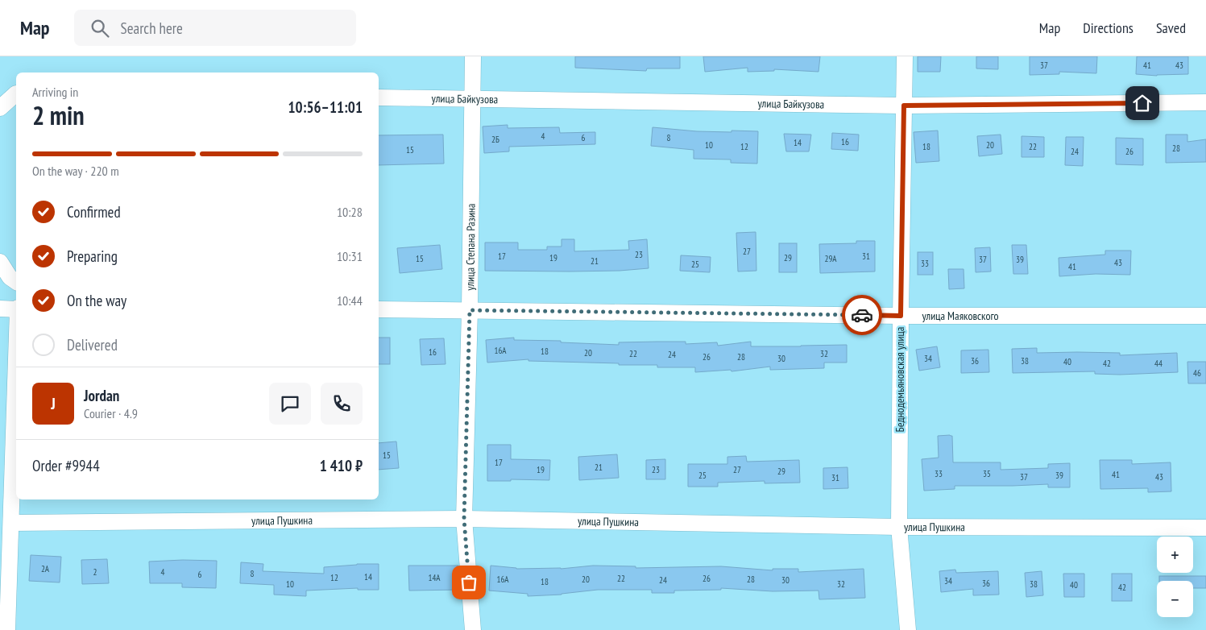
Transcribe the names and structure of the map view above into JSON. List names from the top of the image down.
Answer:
{
  "streets": {
    "street": [
      "улица Байкузова",
      "улица Степана Разина",
      "улица Маяковского",
      "Беднодемьяновская улица",
      "улица Пушкина"
    ]
  },
  "crossings": [
    ["улица Байкузова", "улица Степана Разина"],
    ["улица Байкузова", "Беднодемьяновская улица"],
    ["улица Степана Разина", "улица Маяковского"],
    ["улица Степана Разина", "улица Пушкина"],
    ["улица Маяковского", "Беднодемьяновская улица"],
    ["Беднодемьяновская улица", "улица Пушкина"]
  ],
  "house_numbers": [
    "37",
    "41",
    "43",
    "4",
    "6",
    "8",
    "2Б",
    "16",
    "14",
    "10",
    "20",
    "12",
    "18",
    "22",
    "28",
    "15",
    "24",
    "26",
    "27",
    "23",
    "17",
    "31",
    "19",
    "29",
    "15",
    "29А",
    "37",
    "39",
    "21",
    "43",
    "33",
    "25",
    "41",
    "16А",
    "18",
    "16",
    "20",
    "22",
    "32",
    "24",
    "26",
    "28",
    "30",
    "34",
    "36",
    "38",
    "40",
    "42",
    "44",
    "46",
    "15",
    "17",
    "21",
    "19",
    "23",
    "27",
    "29",
    "33",
    "35",
    "41",
    "25",
    "39",
    "37",
    "43",
    "31",
    "2А",
    "2",
    "4",
    "8",
    "6",
    "14",
    "12",
    "14А",
    "22",
    "26",
    "16А",
    "20",
    "28",
    "24",
    "30",
    "34",
    "18",
    "36",
    "10",
    "32",
    "38",
    "40",
    "42"
  ],
  "page": {
    "header": "Map",
    "search": "Search here",
    "nav": ["Map", "Directions", "Saved"],
    "heading": ["2 min", "Arriving in", "10:56–11:01"],
    "panel": [
      "Jordan",
      "Courier · 4.9",
      "Order #9944",
      "1 410 ₽"
    ],
    "bar": "On the way · 220 m",
    "list": [
      ["Confirmed", "10:28"],
      ["Preparing", "10:31"],
      ["On the way", "10:44"],
      "Delivered"
    ],
    "round": "J",
    "map_buttons": ["+", "−"]
  }
}
